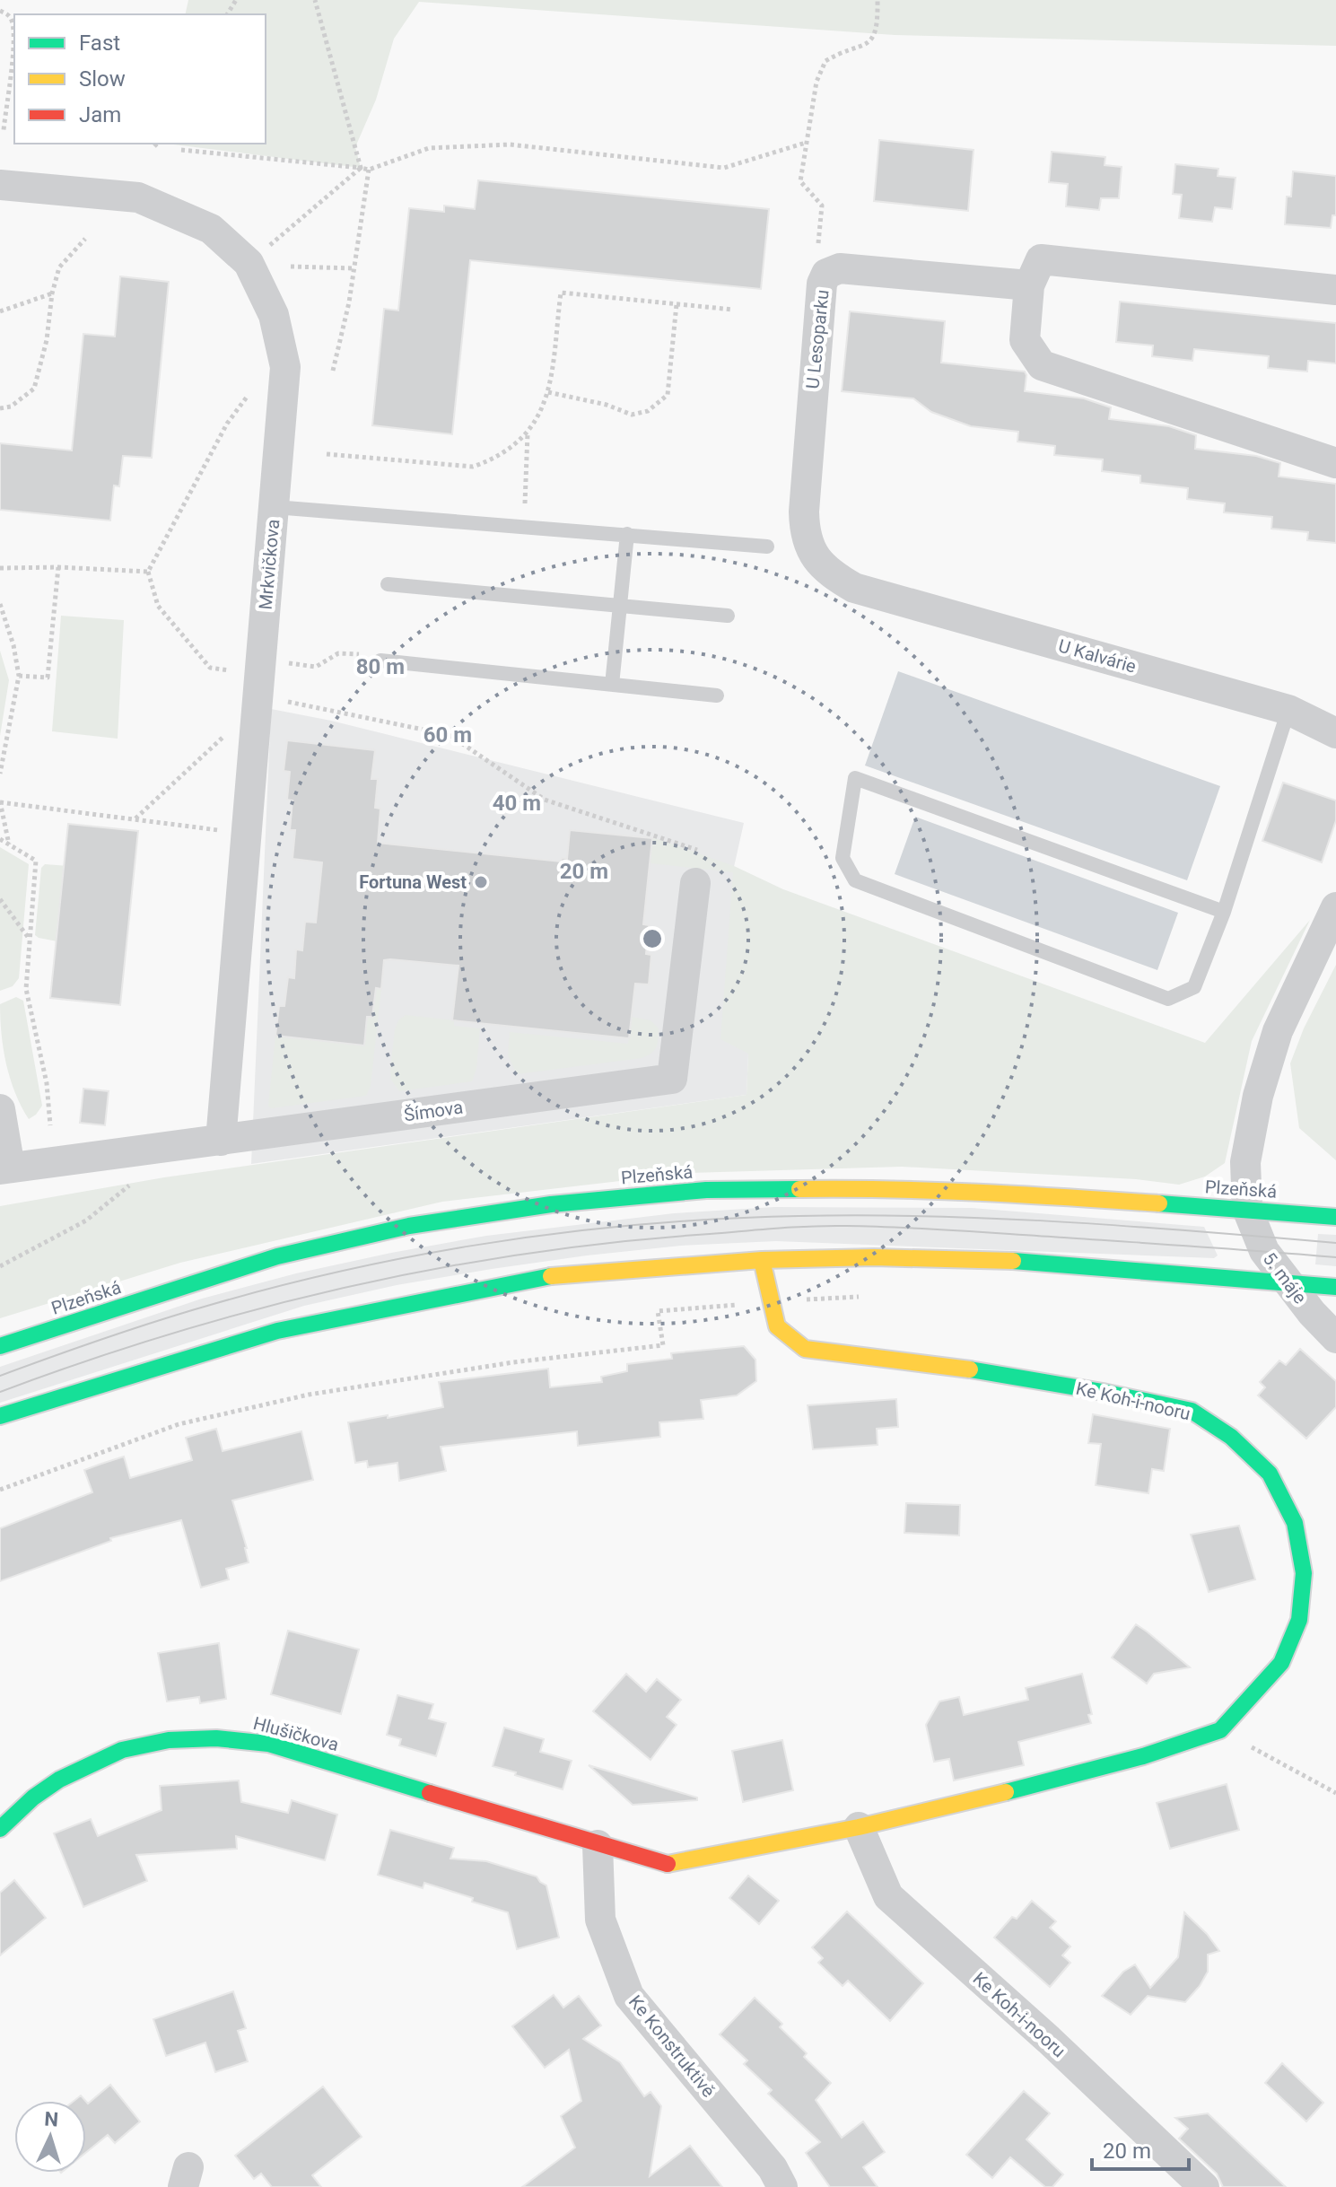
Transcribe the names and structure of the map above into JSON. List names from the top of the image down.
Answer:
{
  "streets": {
    "main road": ["Plzeňská", "Ke Koh-i-nooru", "Hlušičkova"],
    "street": [
      "U Lesoparku",
      "Mrkvičkova",
      "U Kalvárie",
      "Šímova",
      "5. máje",
      "Ke Konstruktivě"
    ]
  },
  "crossings": [
    ["U Lesoparku", "U Kalvárie"],
    ["Mrkvičkova", "Šímova"],
    ["Plzeňská", "5. máje"],
    ["Ke Koh-i-nooru", "Hlušičkova"],
    ["Ke Koh-i-nooru", "Ke Konstruktivě"],
    ["Hlušičkova", "Ke Konstruktivě"]
  ],
  "places": ["Fortuna West"],
  "legend": ["Fast", "Slow", "Jam"],
  "scale_bar": "20 m",
  "north": "top",
  "rings": [
    "80 m",
    "60 m",
    "40 m",
    "20 m"
  ]
}
